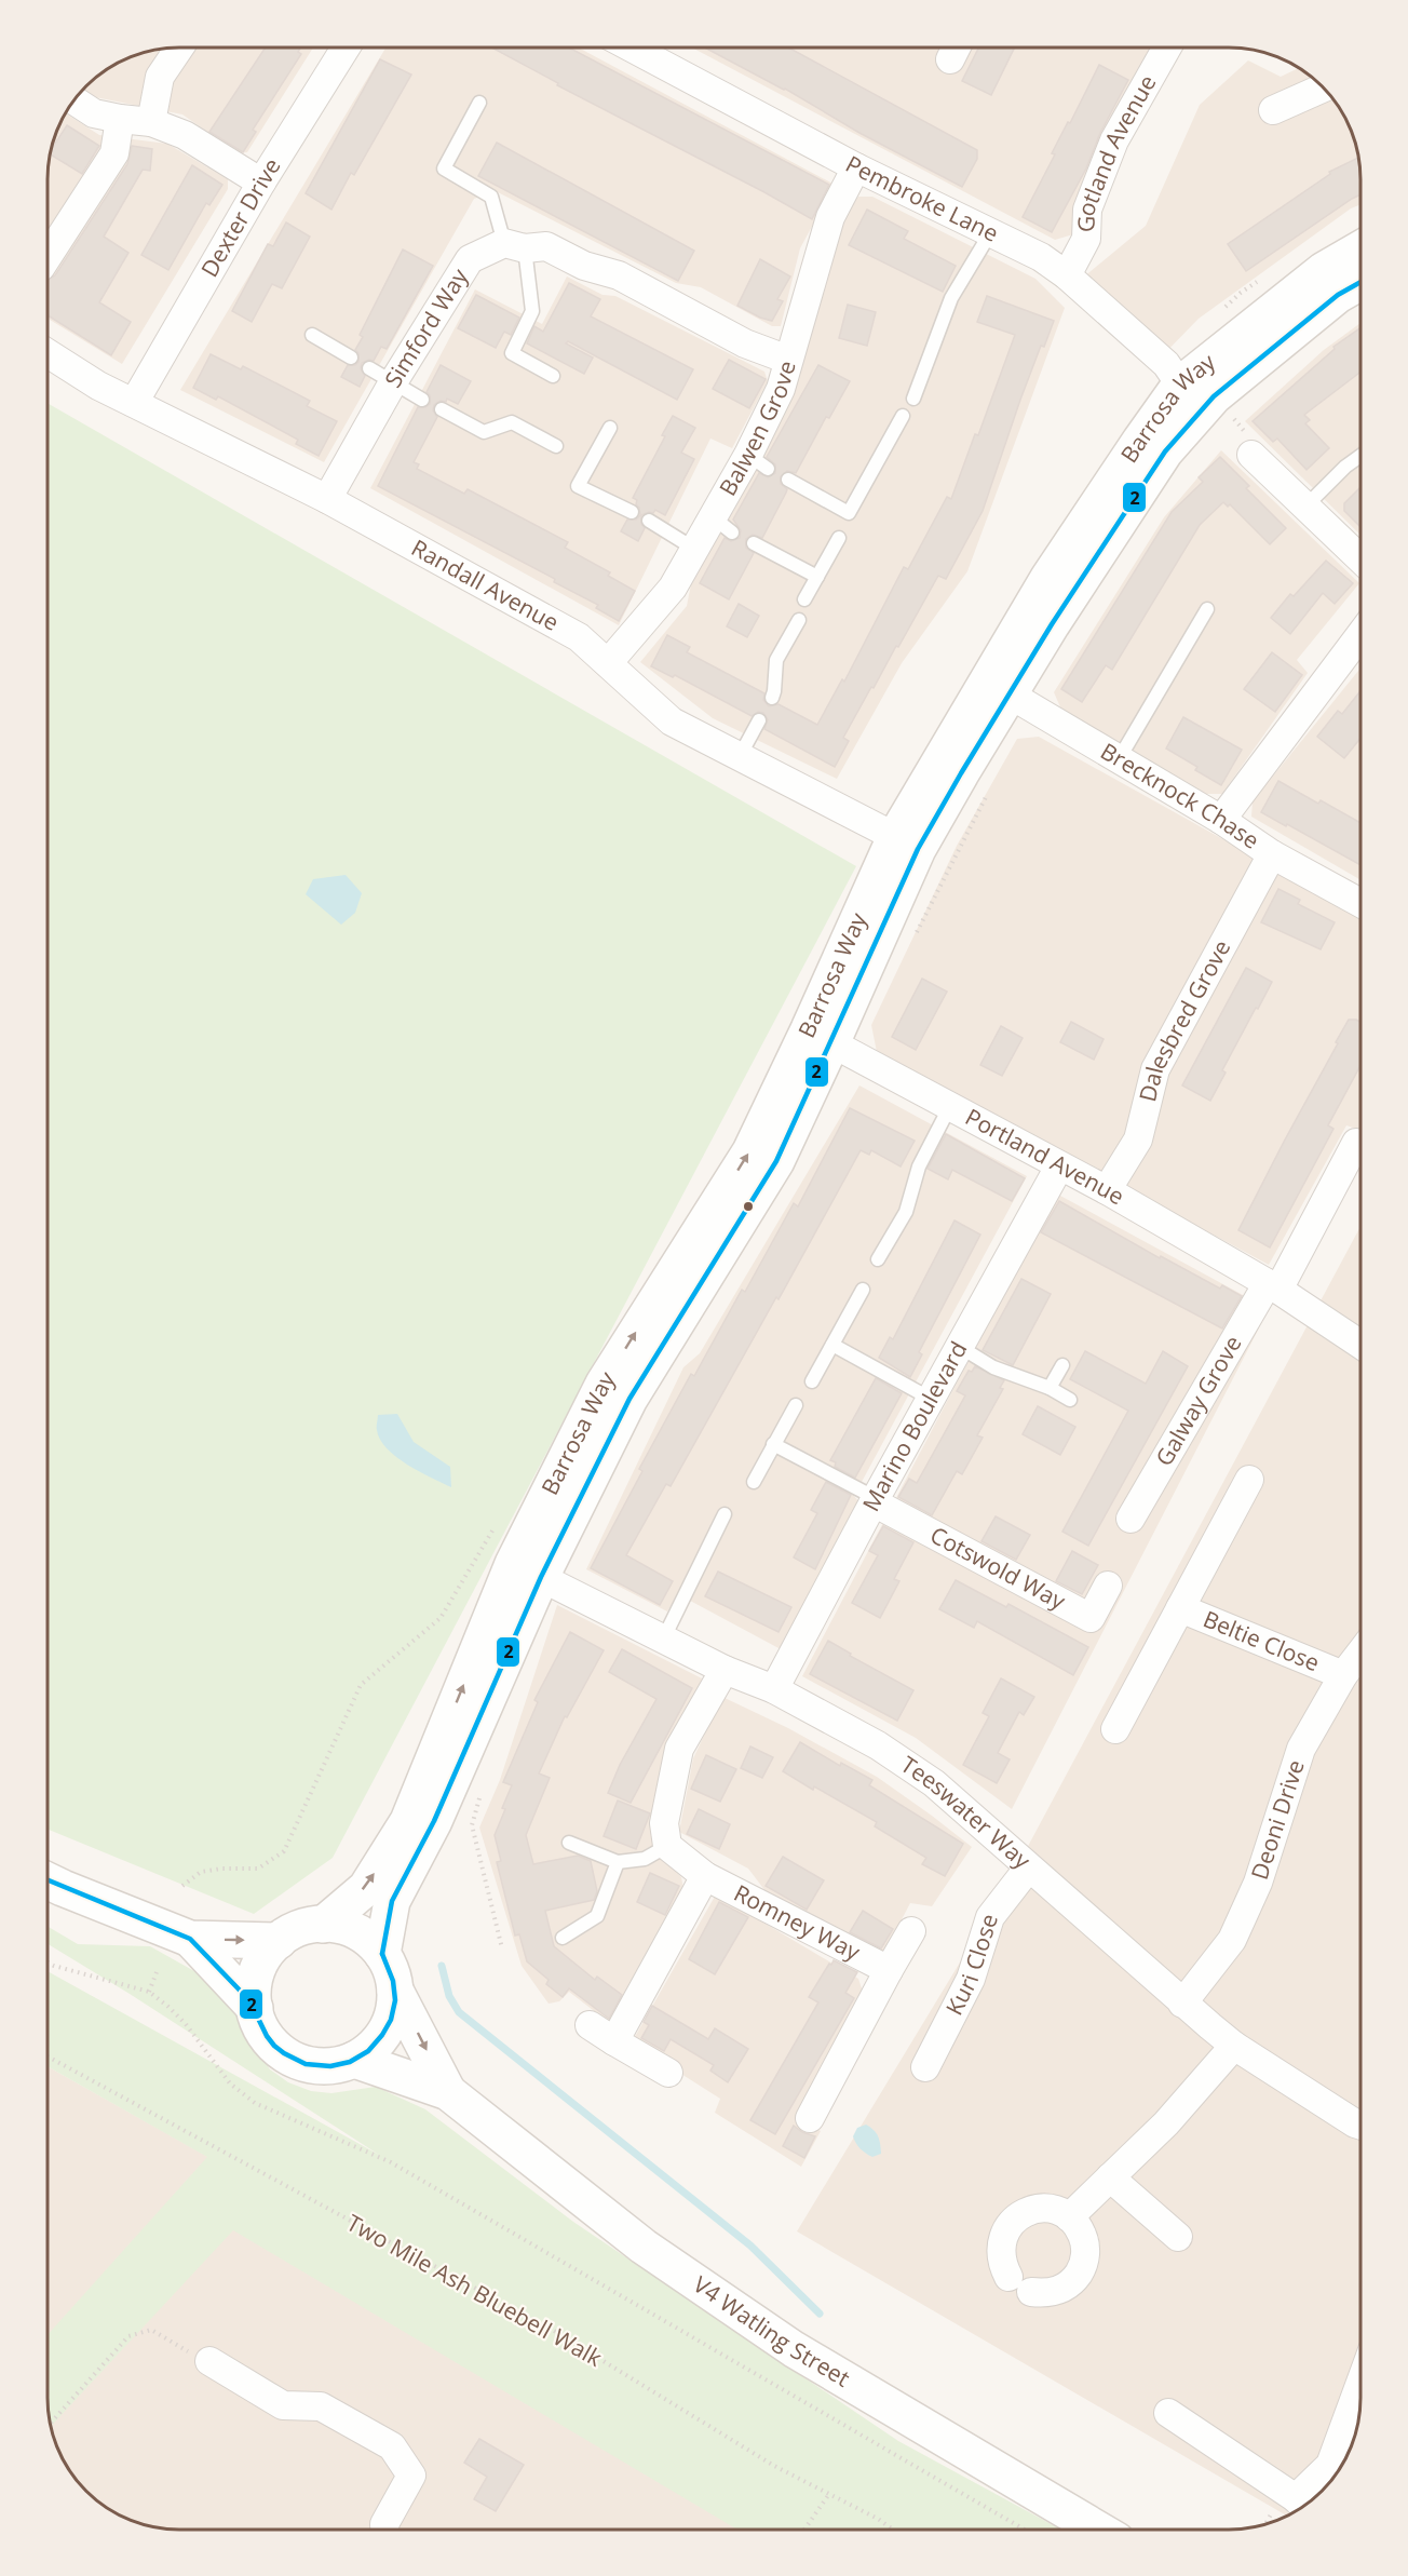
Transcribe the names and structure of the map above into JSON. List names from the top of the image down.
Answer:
{
  "streets": {
    "street": [
      "Gotland Avenue",
      "Pembroke Lane",
      "Dexter Drive",
      "Simford Way",
      "Barrosa Way",
      "Balwen Grove",
      "Randall Avenue",
      "Brecknock Chase",
      "Dalesbred Grove",
      "Portland Avenue",
      "Galway Grove",
      "Marino Boulevard",
      "Cotswold Way",
      "Beltie Close",
      "Teeswater Way",
      "Deoni Drive",
      "Romney Way",
      "Kuri Close",
      "V4 Watling Street"
    ],
    "path": ["Two Mile Ash Bluebell Walk"]
  },
  "crossings": [
    ["Gotland Avenue", "Pembroke Lane"],
    ["Pembroke Lane", "Barrosa Way"],
    ["Pembroke Lane", "Balwen Grove"],
    ["Dexter Drive", "Randall Avenue"],
    ["Simford Way", "Randall Avenue"],
    ["Barrosa Way", "Randall Avenue"],
    ["Barrosa Way", "Brecknock Chase"],
    ["Barrosa Way", "Portland Avenue"],
    ["Barrosa Way", "Teeswater Way"],
    ["Barrosa Way", "V4 Watling Street"],
    ["Balwen Grove", "Randall Avenue"],
    ["Brecknock Chase", "Dalesbred Grove"],
    ["Dalesbred Grove", "Portland Avenue"],
    ["Portland Avenue", "Galway Grove"],
    ["Portland Avenue", "Marino Boulevard"],
    ["Marino Boulevard", "Cotswold Way"],
    ["Marino Boulevard", "Teeswater Way"],
    ["Beltie Close", "Deoni Drive"],
    ["Teeswater Way", "Deoni Drive"],
    ["Teeswater Way", "Kuri Close"]
  ],
  "lines": ["transit line 2"]
}
